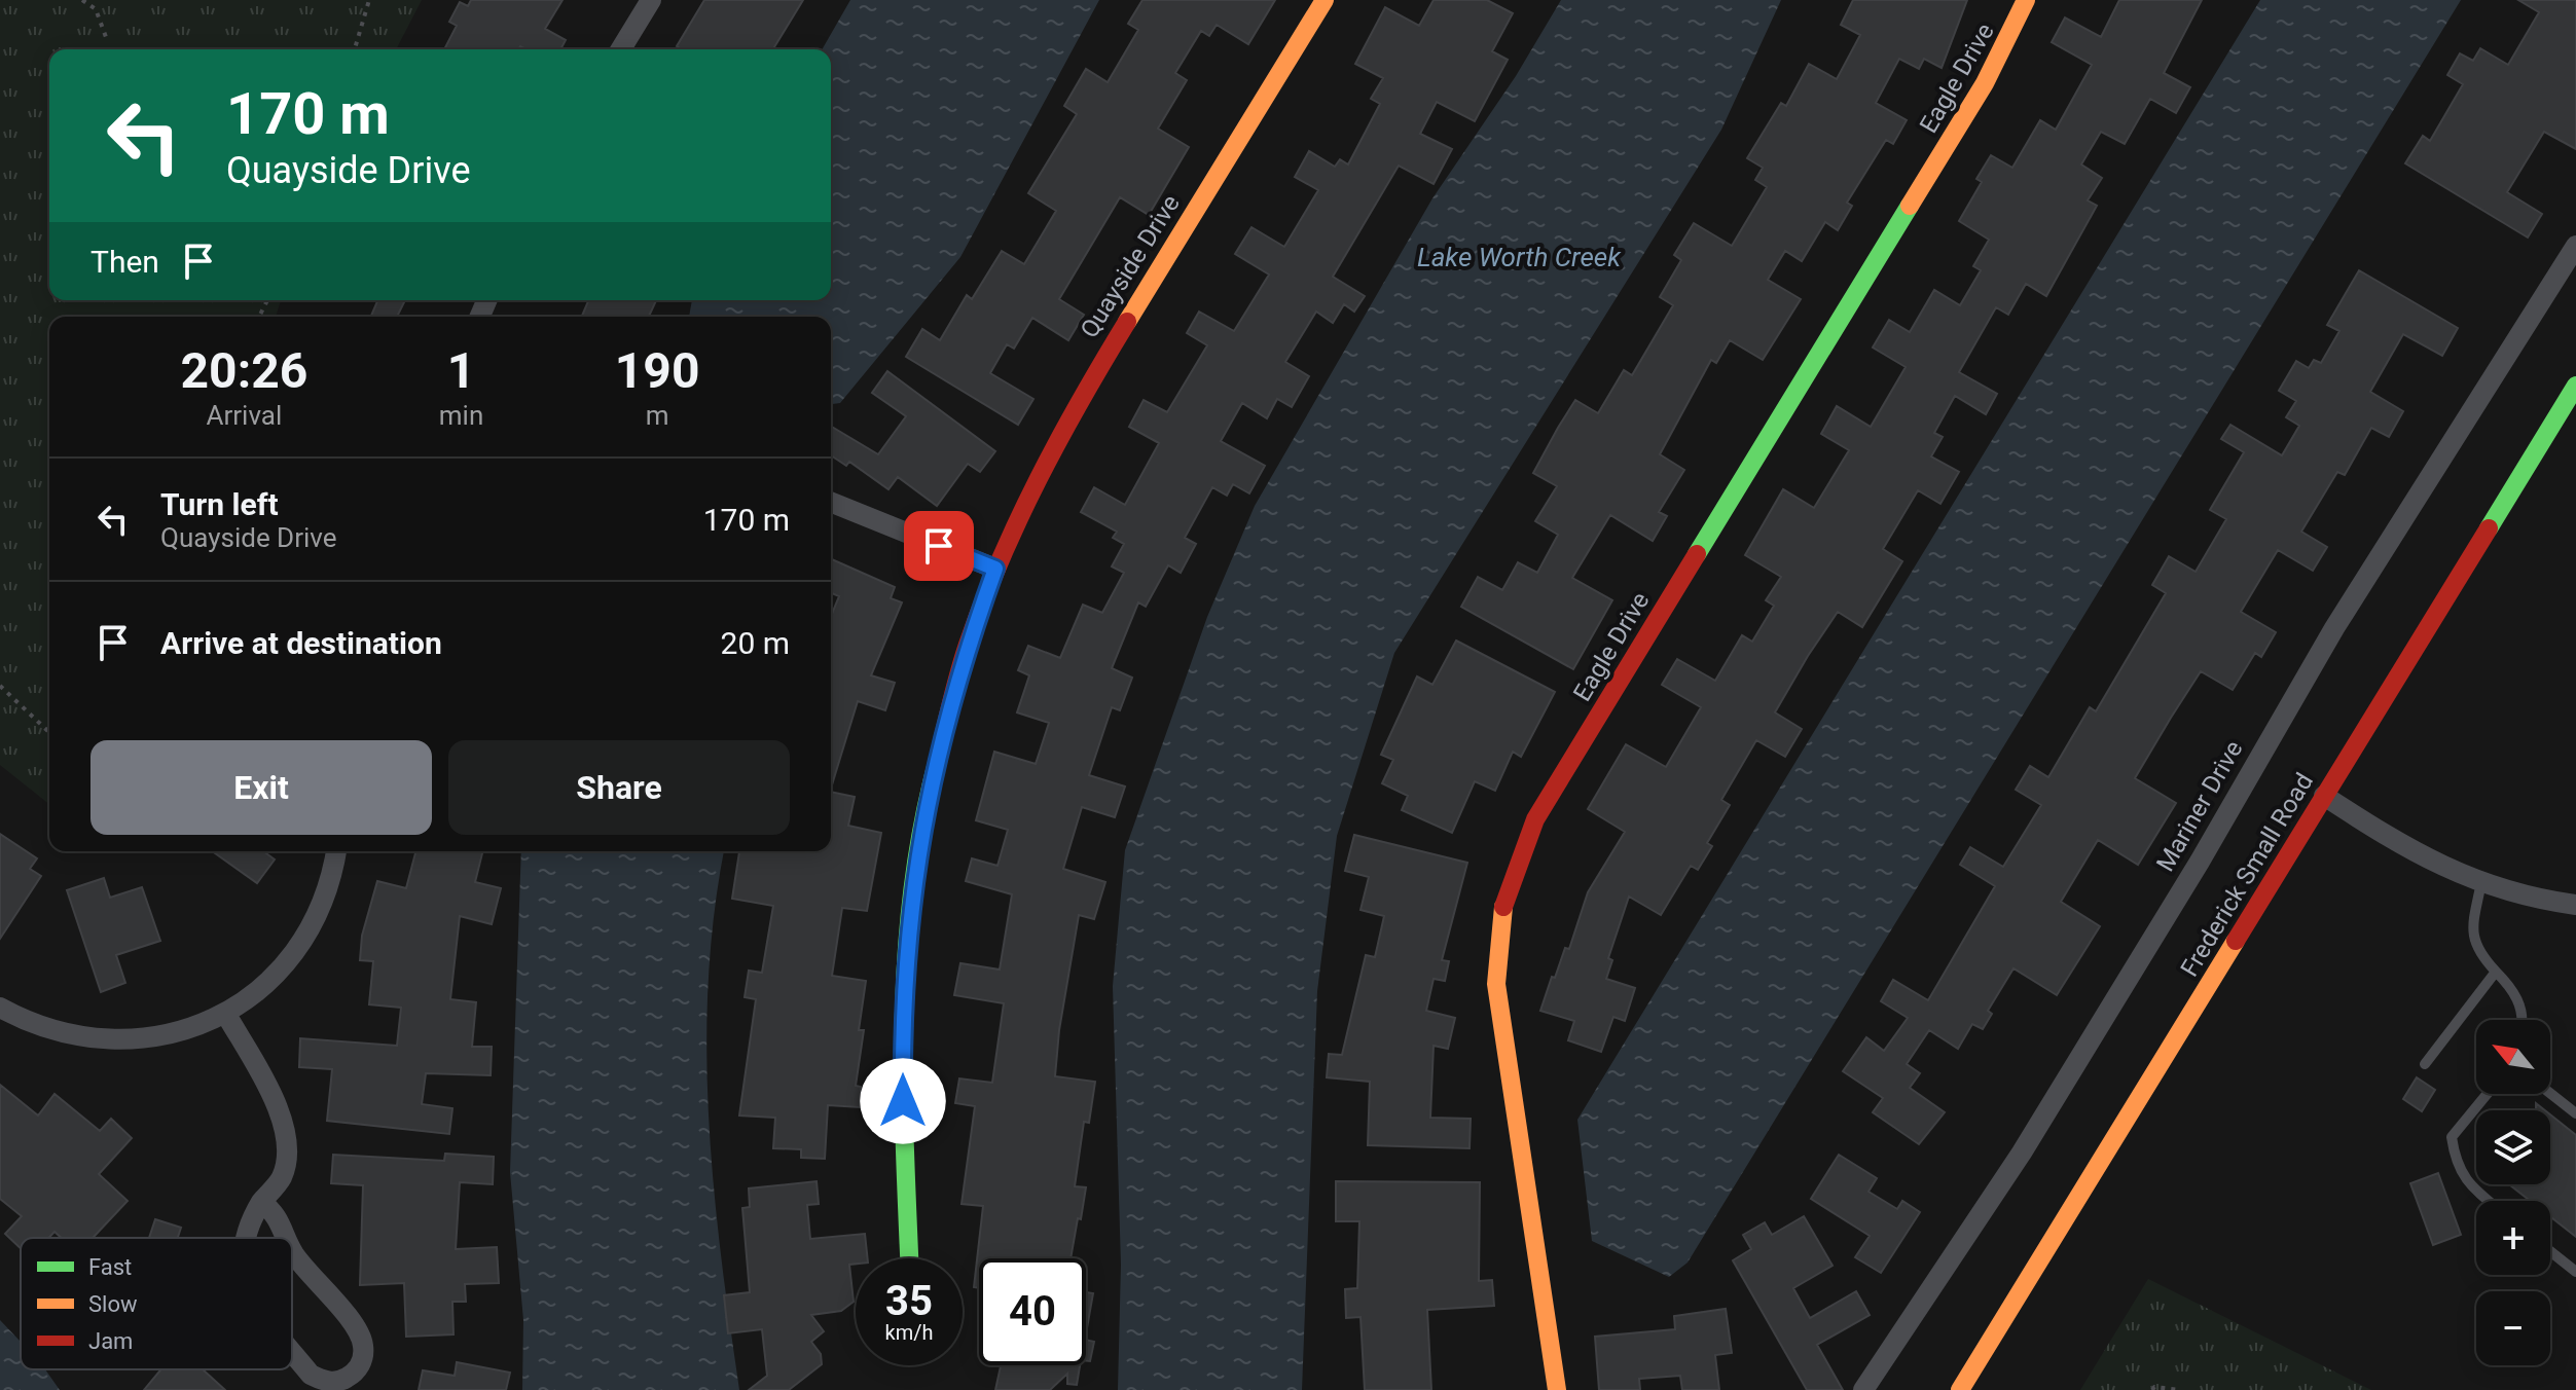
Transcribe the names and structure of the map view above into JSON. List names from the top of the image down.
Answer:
{
  "streets": {
    "street": [
      "Eagle Drive",
      "Quayside Drive",
      "Mariner Drive",
      "Frederick Small Road"
    ]
  },
  "water": ["Lake Worth Creek"],
  "legend": ["Fast", "Slow", "Jam"],
  "north": "top left",
  "page": {
    "turn": ["170 m", "Quayside Drive"],
    "then": "Then",
    "eta": [
      "20:26",
      "Arrival",
      "1",
      "min",
      "190",
      "m"
    ],
    "list": [
      {
        "name": "Turn left",
        "note": "Quayside Drive",
        "value": "170 m"
      },
      {
        "name": "Arrive at destination",
        "value": "20 m"
      }
    ],
    "buttons": ["Exit", "Share"],
    "map_buttons": ["+", "−"],
    "speed": "35 km/h",
    "limit": "40"
  }
}
